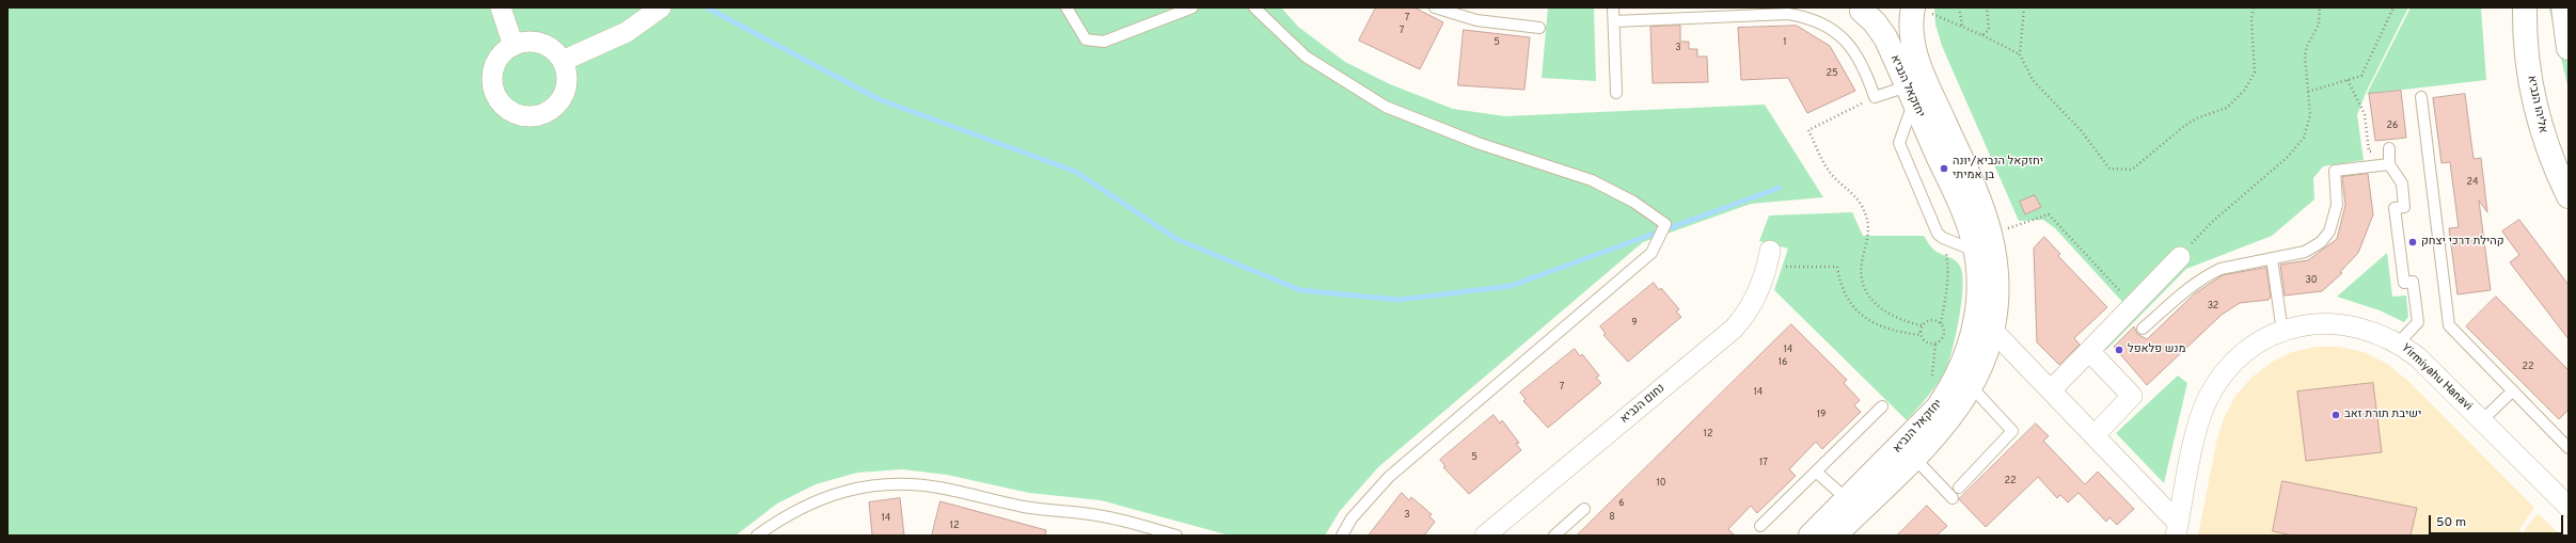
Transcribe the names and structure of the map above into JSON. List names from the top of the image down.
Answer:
{
  "streets": {
    "street": [
      "יחזקאל הנביא",
      "אליהו הנביא",
      "Yirmiyahu Hanavi",
      "נחום הנביא"
    ]
  },
  "places": [
    "יחזקאל הנביא/יונה בן אמיתי",
    "קהילת דרכי יצחק",
    "מנש פלאפל",
    "ישיבת תורת זאב"
  ],
  "house_numbers": [
    "7",
    "7",
    "5",
    "1",
    "3",
    "25",
    "26",
    "24",
    "30",
    "32",
    "9",
    "14",
    "16",
    "22",
    "7",
    "14",
    "19",
    "12",
    "5",
    "17",
    "22",
    "10",
    "6",
    "3",
    "8",
    "14",
    "12"
  ],
  "scale_bar": "50 m"
}
